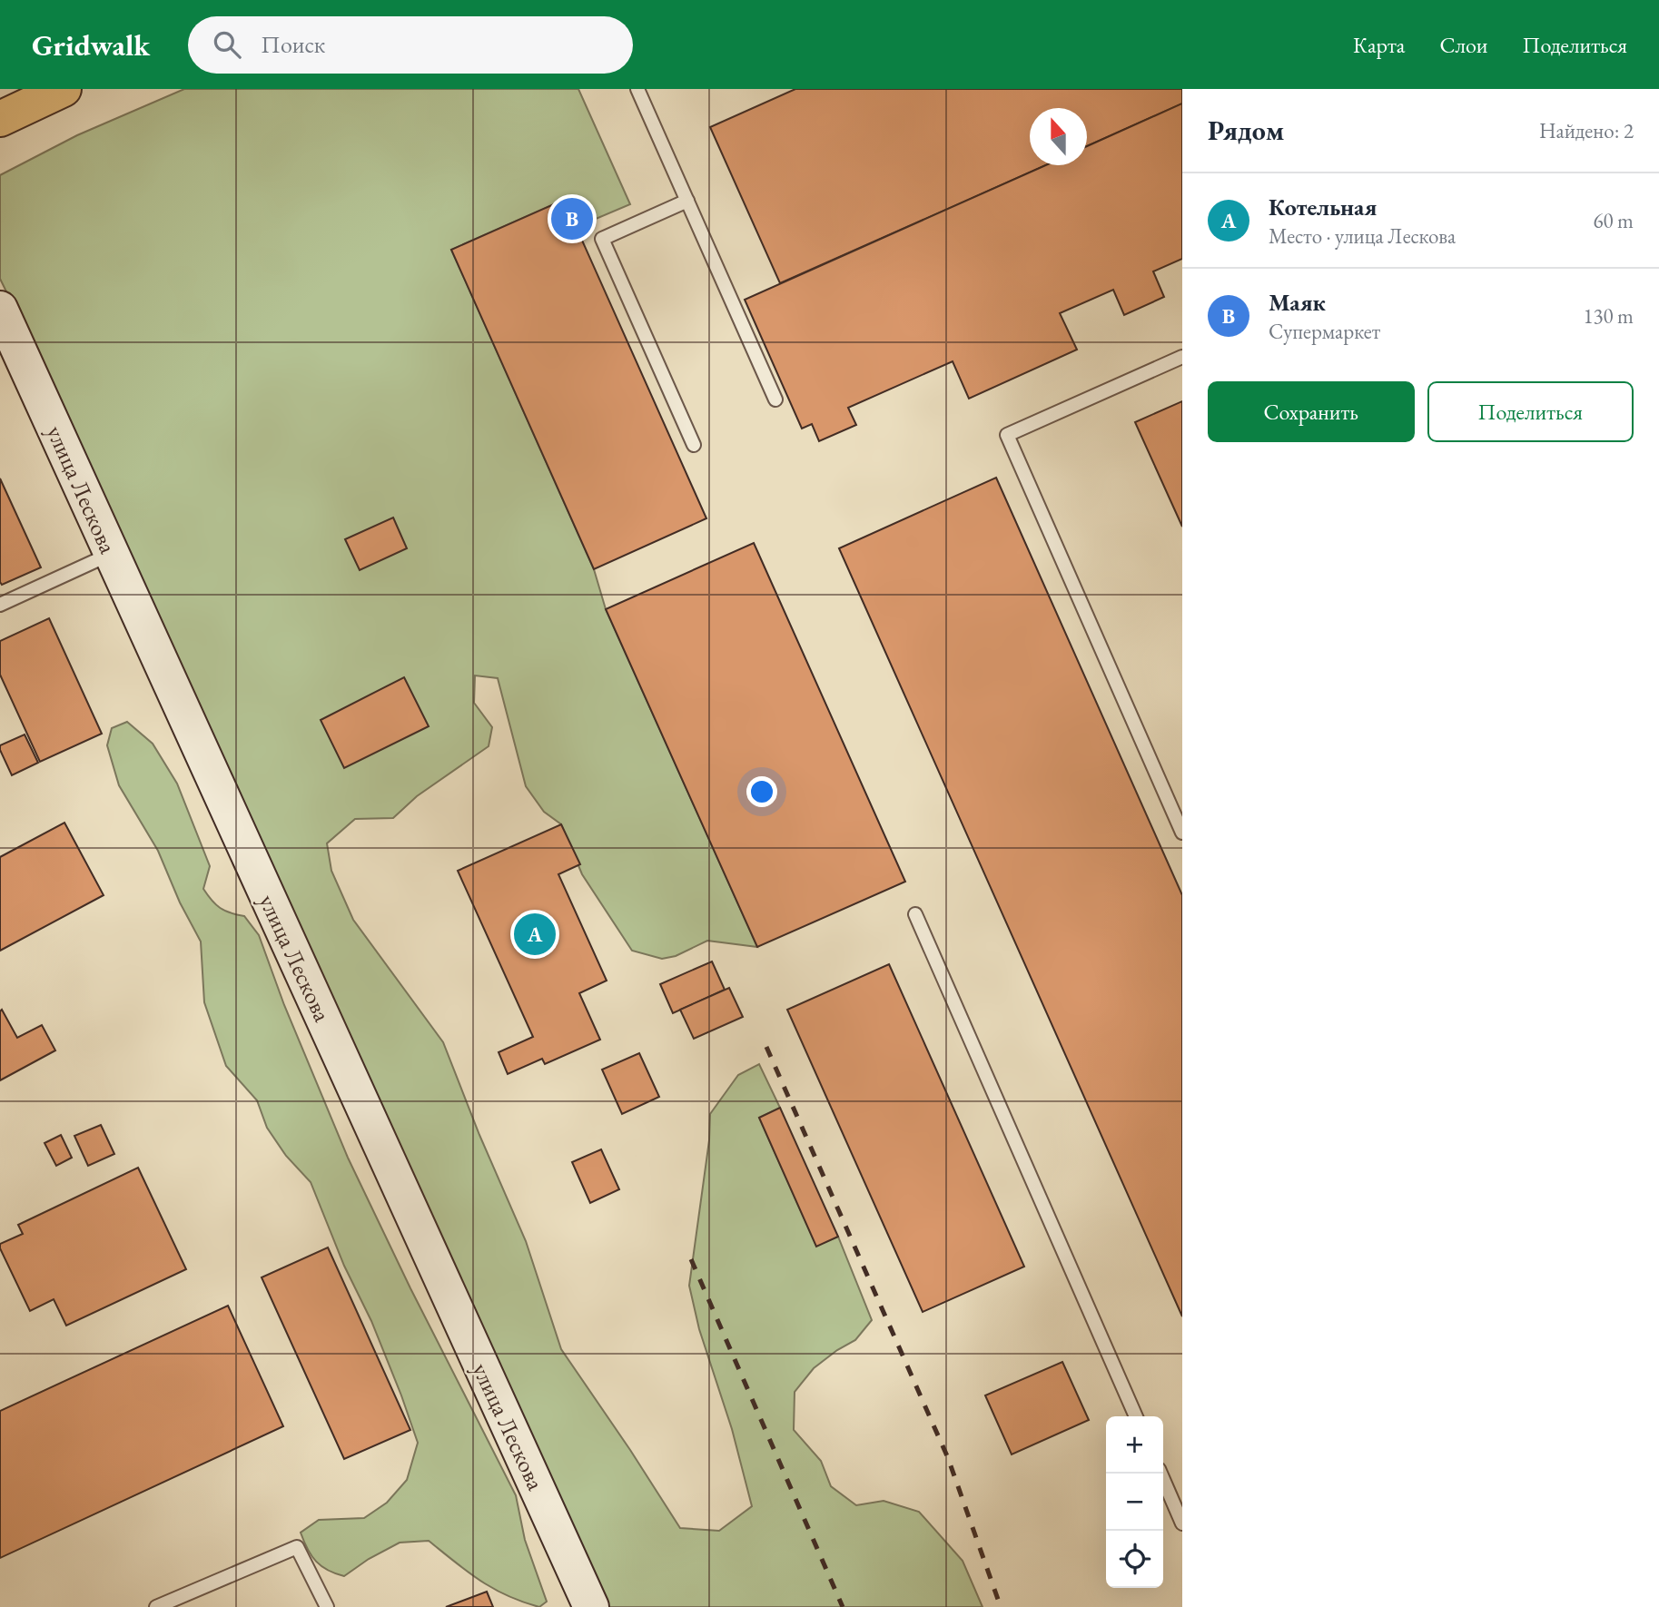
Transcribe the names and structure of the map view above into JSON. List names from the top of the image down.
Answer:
{
  "streets": {
    "main road": ["улица Лескова"]
  },
  "north": "top",
  "page": {
    "header": "Gridwalk",
    "search": "Поиск",
    "nav": ["Карта", "Слои", "Поделиться"],
    "heading": ["Рядом", "Найдено: 2"],
    "list": [
      {
        "mark": "A",
        "name": "Котельная",
        "note": "Место · улица Лескова",
        "value": "60 m"
      },
      {
        "mark": "B",
        "name": "Маяк",
        "note": "Супермаркет",
        "value": "130 m"
      }
    ],
    "pins": ["B", "A"],
    "buttons": ["Сохранить", "Поделиться"],
    "map_buttons": ["+", "−"]
  }
}
